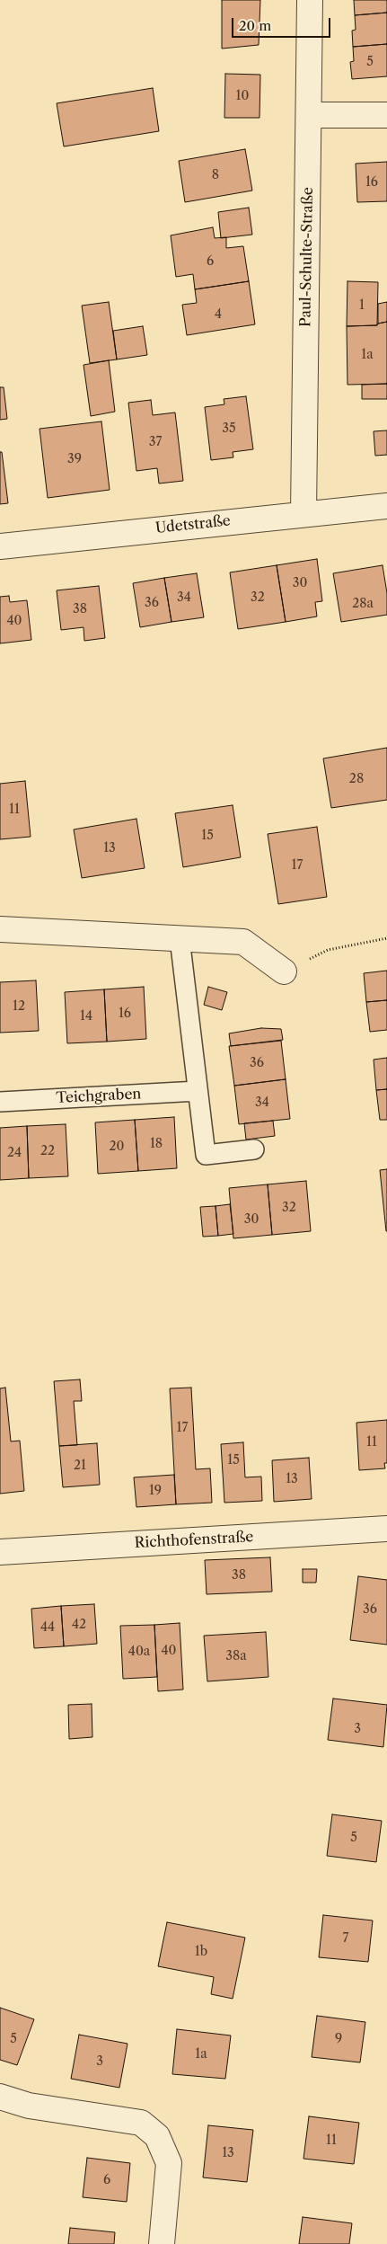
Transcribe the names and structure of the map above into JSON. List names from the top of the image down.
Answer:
{
  "streets": {
    "street": ["Paul-Schulte-Straße", "Udetstraße", "Richthofenstraße"],
    "lane": ["Teichgraben"]
  },
  "crossings": [
    ["Paul-Schulte-Straße", "Udetstraße"]
  ],
  "house_numbers": [
    "5",
    "10",
    "8",
    "16",
    "6",
    "1",
    "4",
    "1a",
    "35",
    "37",
    "39",
    "30",
    "34",
    "32",
    "36",
    "28a",
    "38",
    "40",
    "28",
    "11",
    "15",
    "13",
    "17",
    "12",
    "16",
    "14",
    "36",
    "34",
    "18",
    "20",
    "22",
    "24",
    "32",
    "30",
    "17",
    "11",
    "15",
    "21",
    "13",
    "19",
    "38",
    "36",
    "42",
    "44",
    "40",
    "40a",
    "38a",
    "3",
    "5",
    "7",
    "1b",
    "5",
    "9",
    "1a",
    "3",
    "11",
    "13",
    "6"
  ],
  "scale_bar": "20 m"
}
